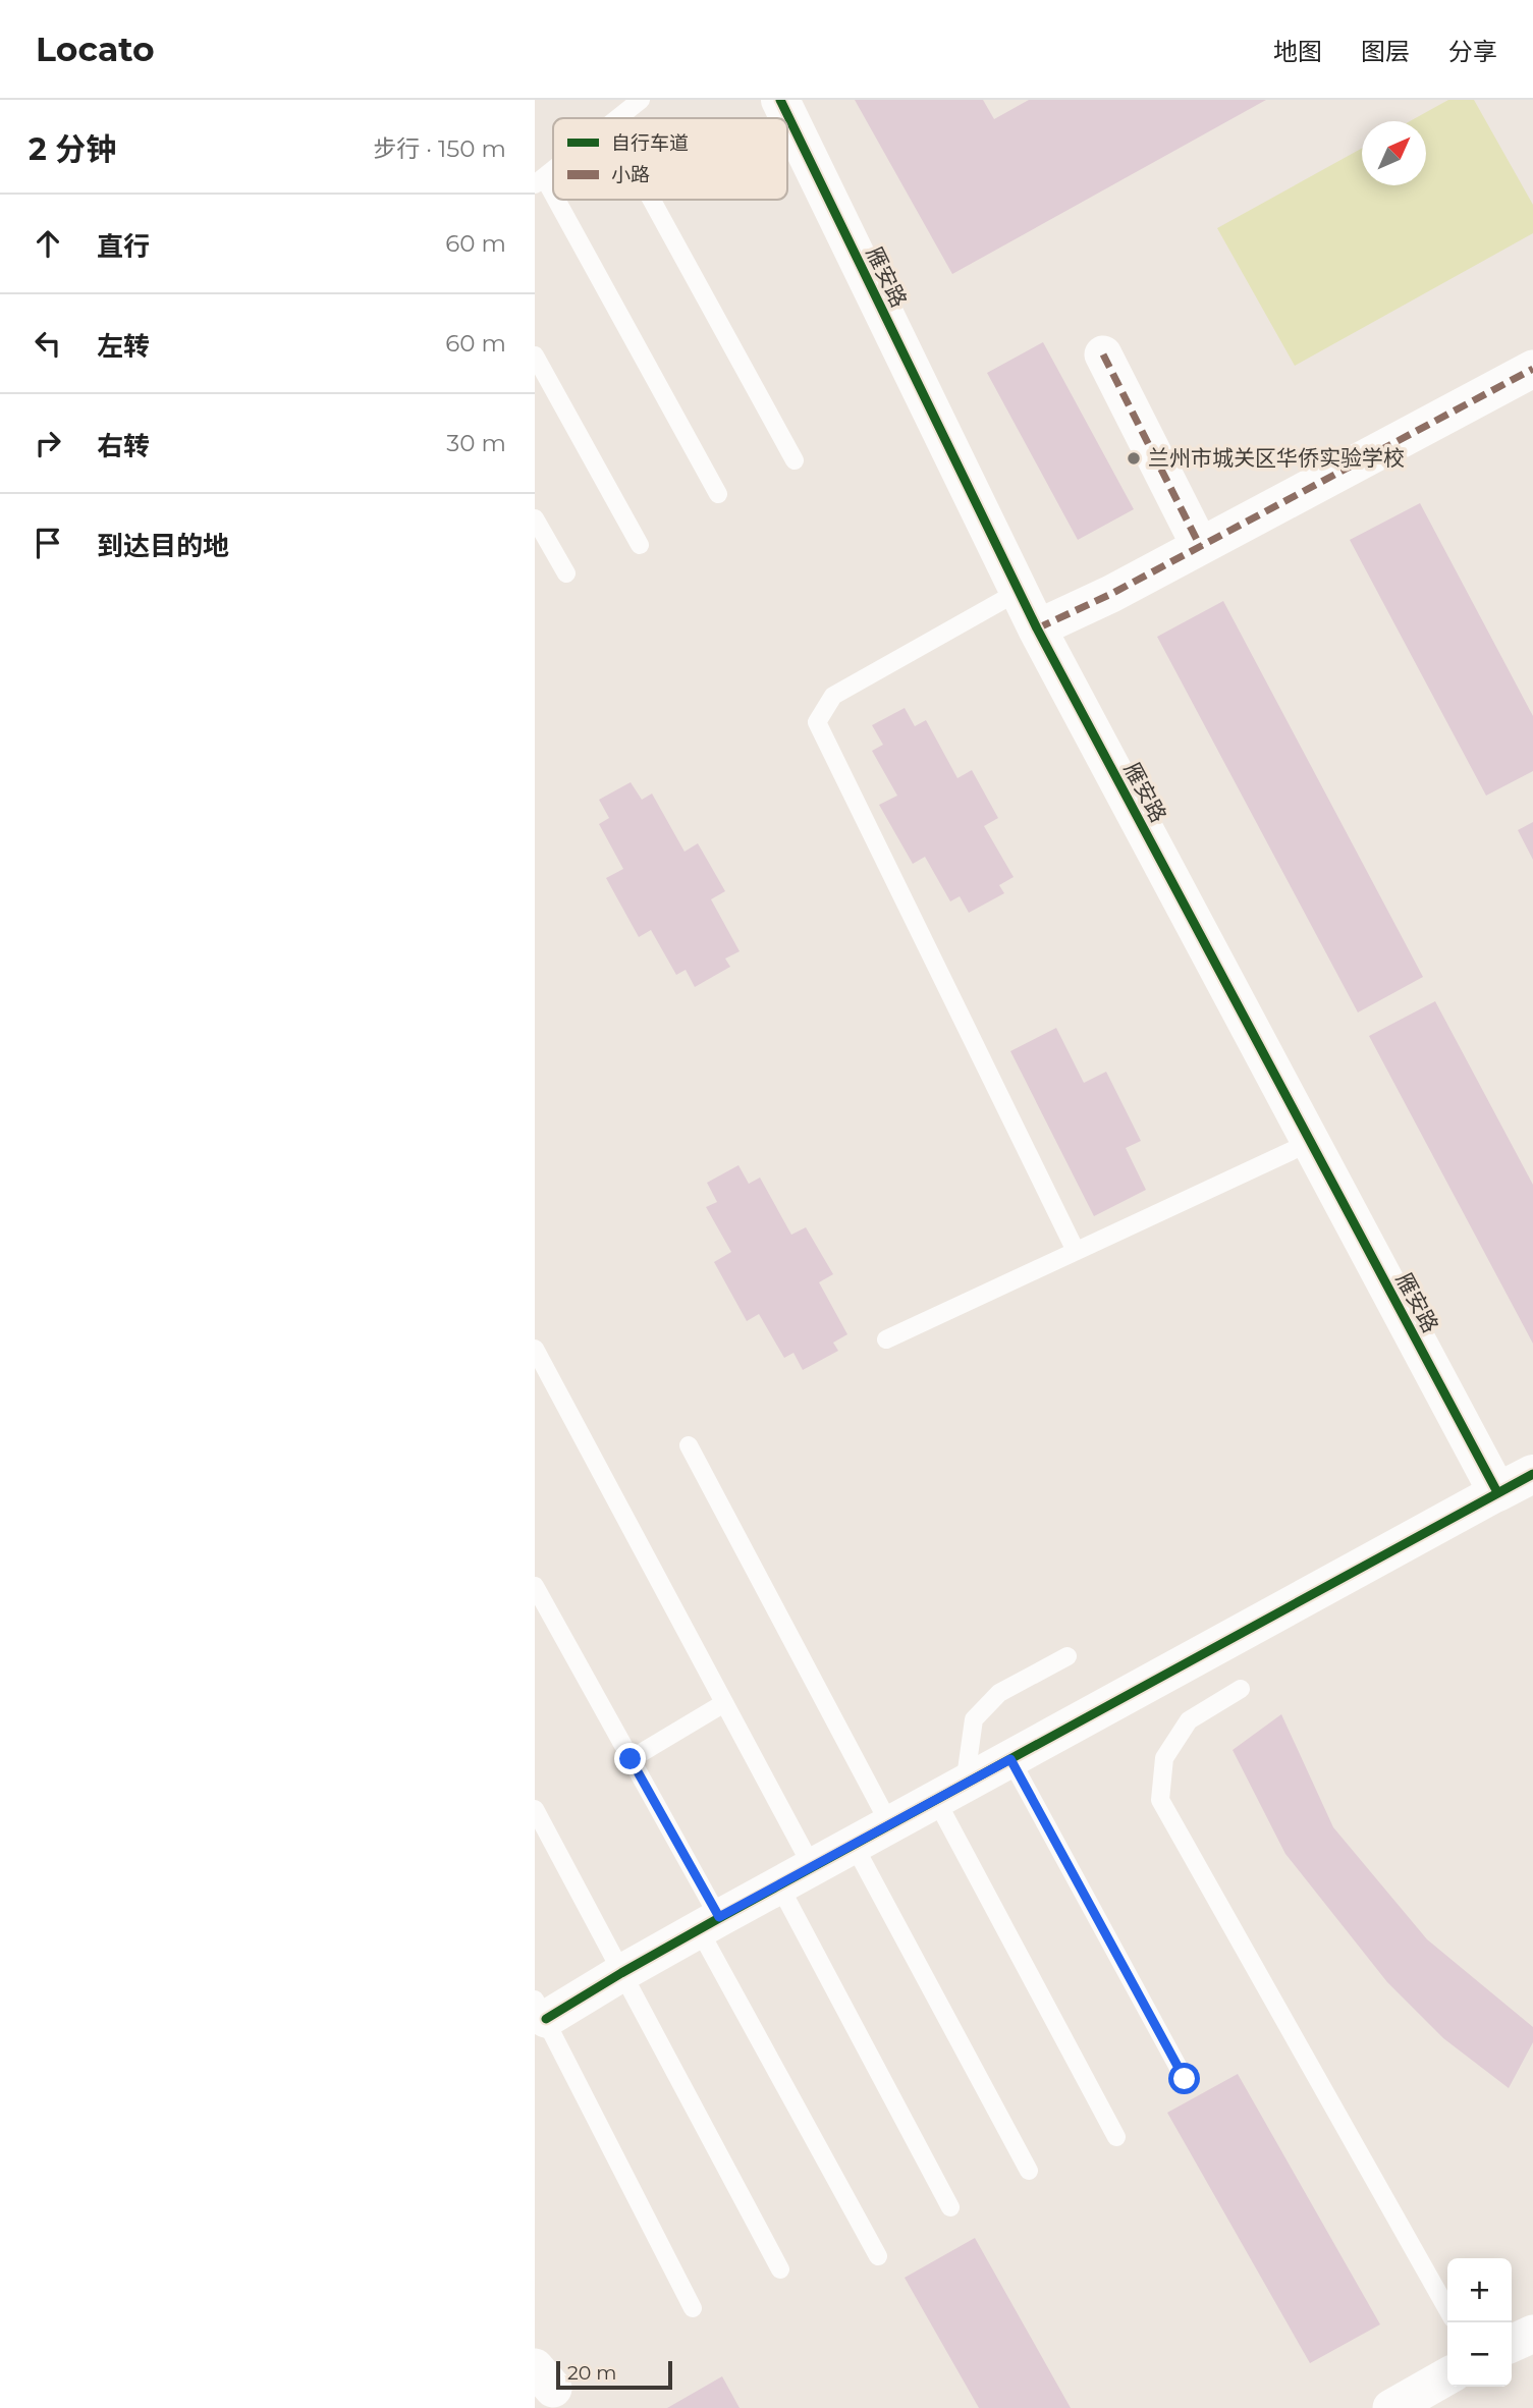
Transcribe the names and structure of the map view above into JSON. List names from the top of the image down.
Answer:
{
  "streets": {
    "street": ["雁安路"]
  },
  "places": ["兰州市城关区华侨实验学校"],
  "legend": ["自行车道", "小路"],
  "scale_bar": "20 m",
  "north": "top right",
  "page": {
    "header": "Locato",
    "nav": ["地图", "图层", "分享"],
    "heading": ["2 分钟", "步行 · 150 m"],
    "list": [
      ["直行", "60 m"],
      ["左转", "60 m"],
      ["右转", "30 m"],
      "到达目的地"
    ],
    "map_buttons": ["+", "−"],
    "scale": "20 m"
  }
}
